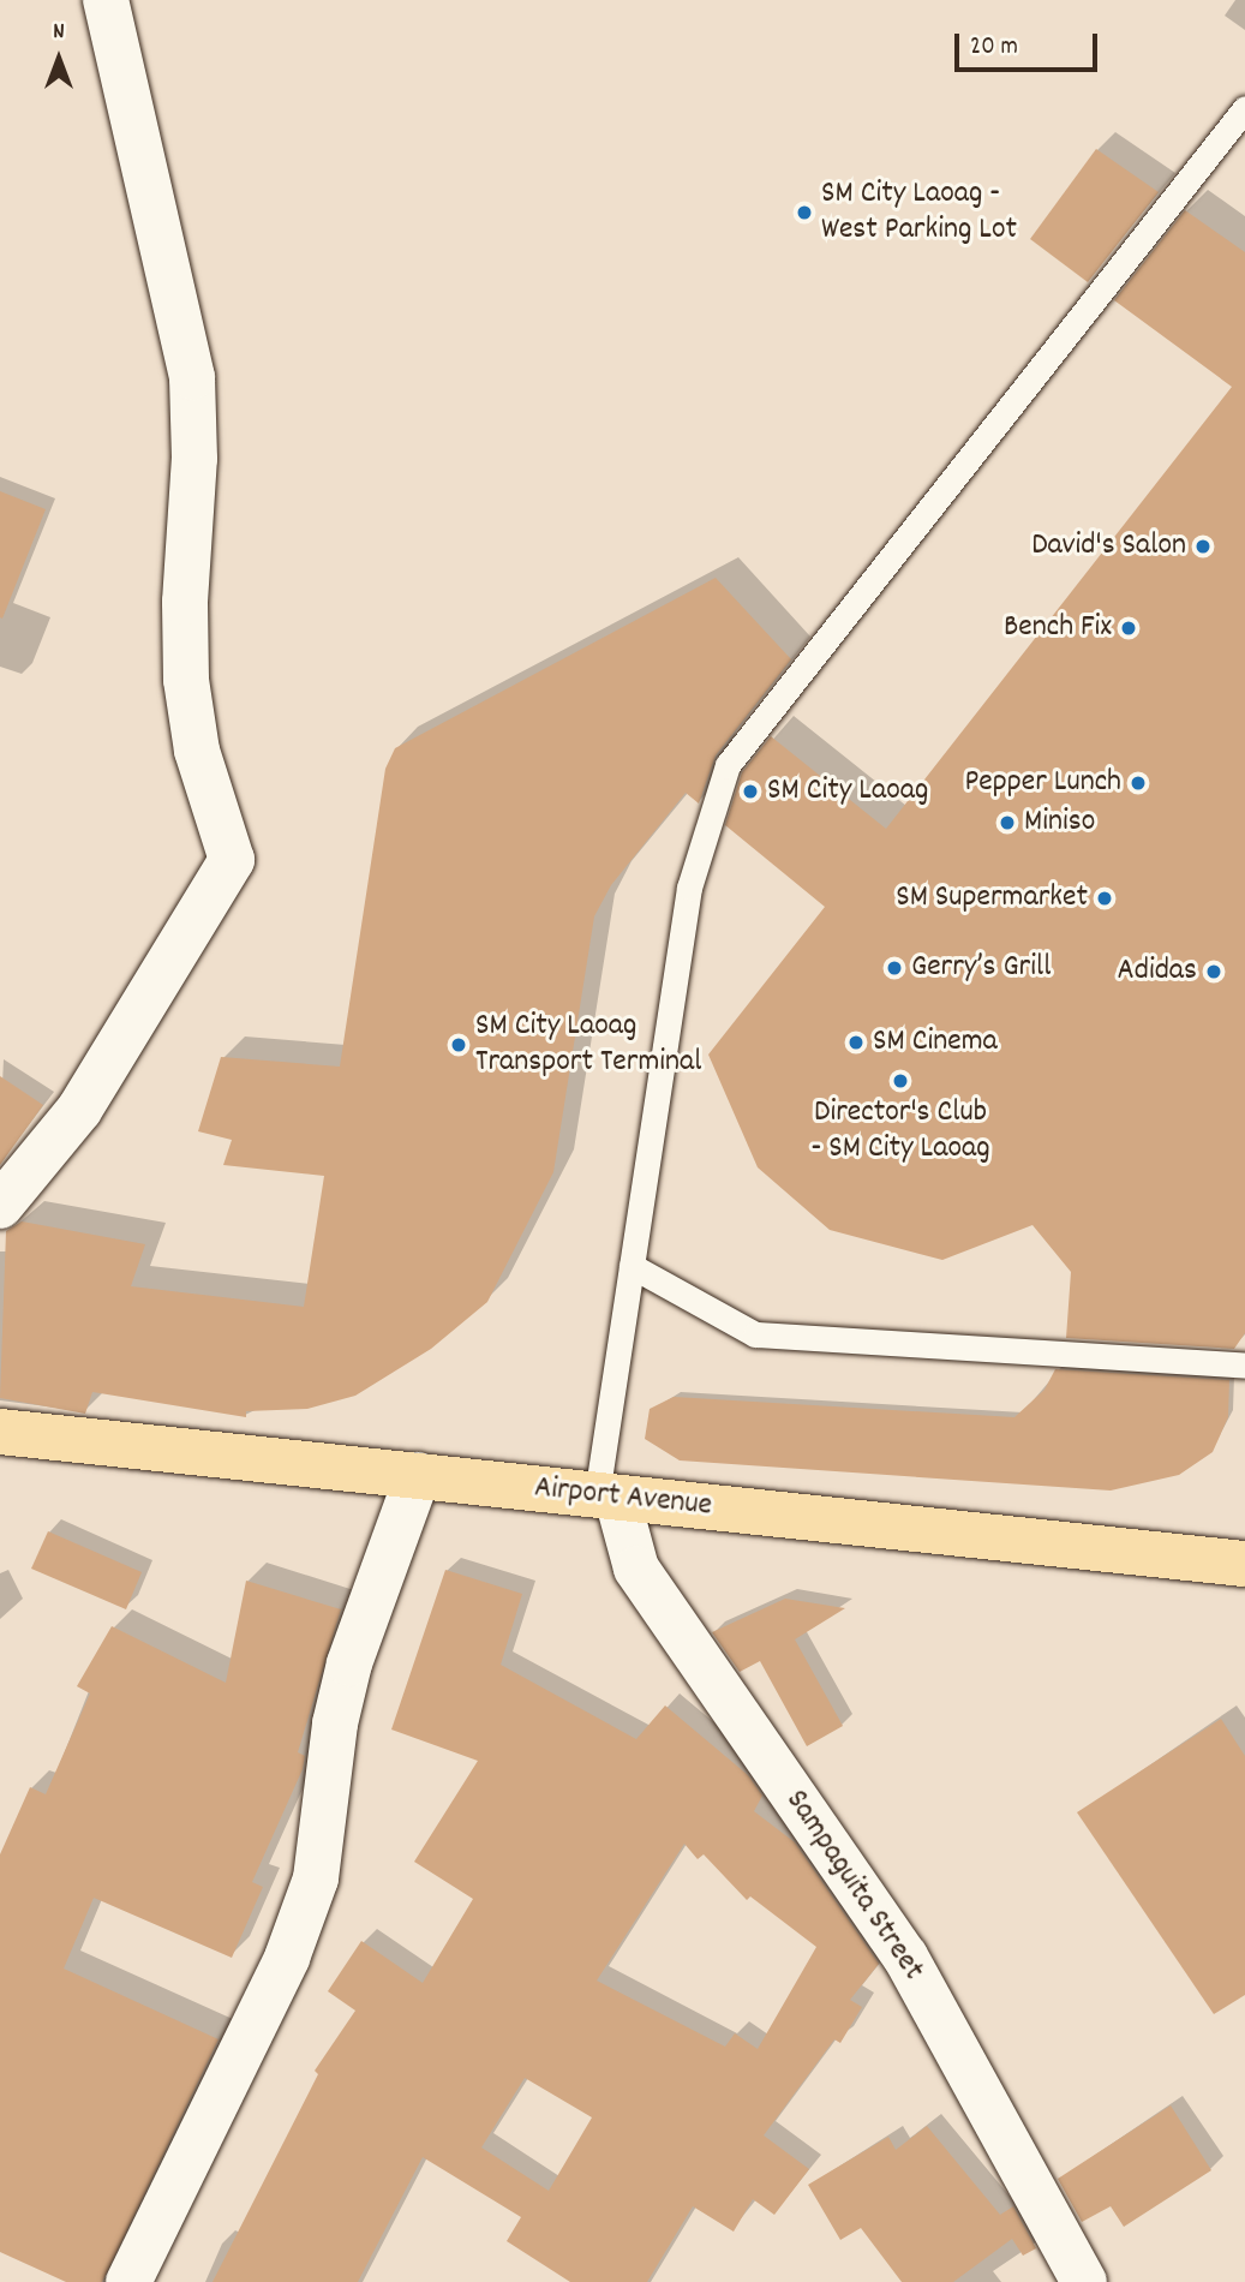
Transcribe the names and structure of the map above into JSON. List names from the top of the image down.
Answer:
{
  "streets": {
    "main road": ["Airport Avenue"],
    "street": ["Sampaguita Street"]
  },
  "crossings": [
    ["Airport Avenue", "Sampaguita Street"]
  ],
  "places": [
    "SM City Laoag - West Parking Lot",
    "David's Salon",
    "Bench Fix",
    "Pepper Lunch",
    "SM City Laoag",
    "Miniso",
    "SM Supermarket",
    "Gerry’s Grill",
    "Adidas",
    "SM Cinema",
    "SM City Laoag Transport Terminal",
    "Director's Club - SM City Laoag"
  ],
  "scale_bar": "20 m",
  "north": "top"
}
